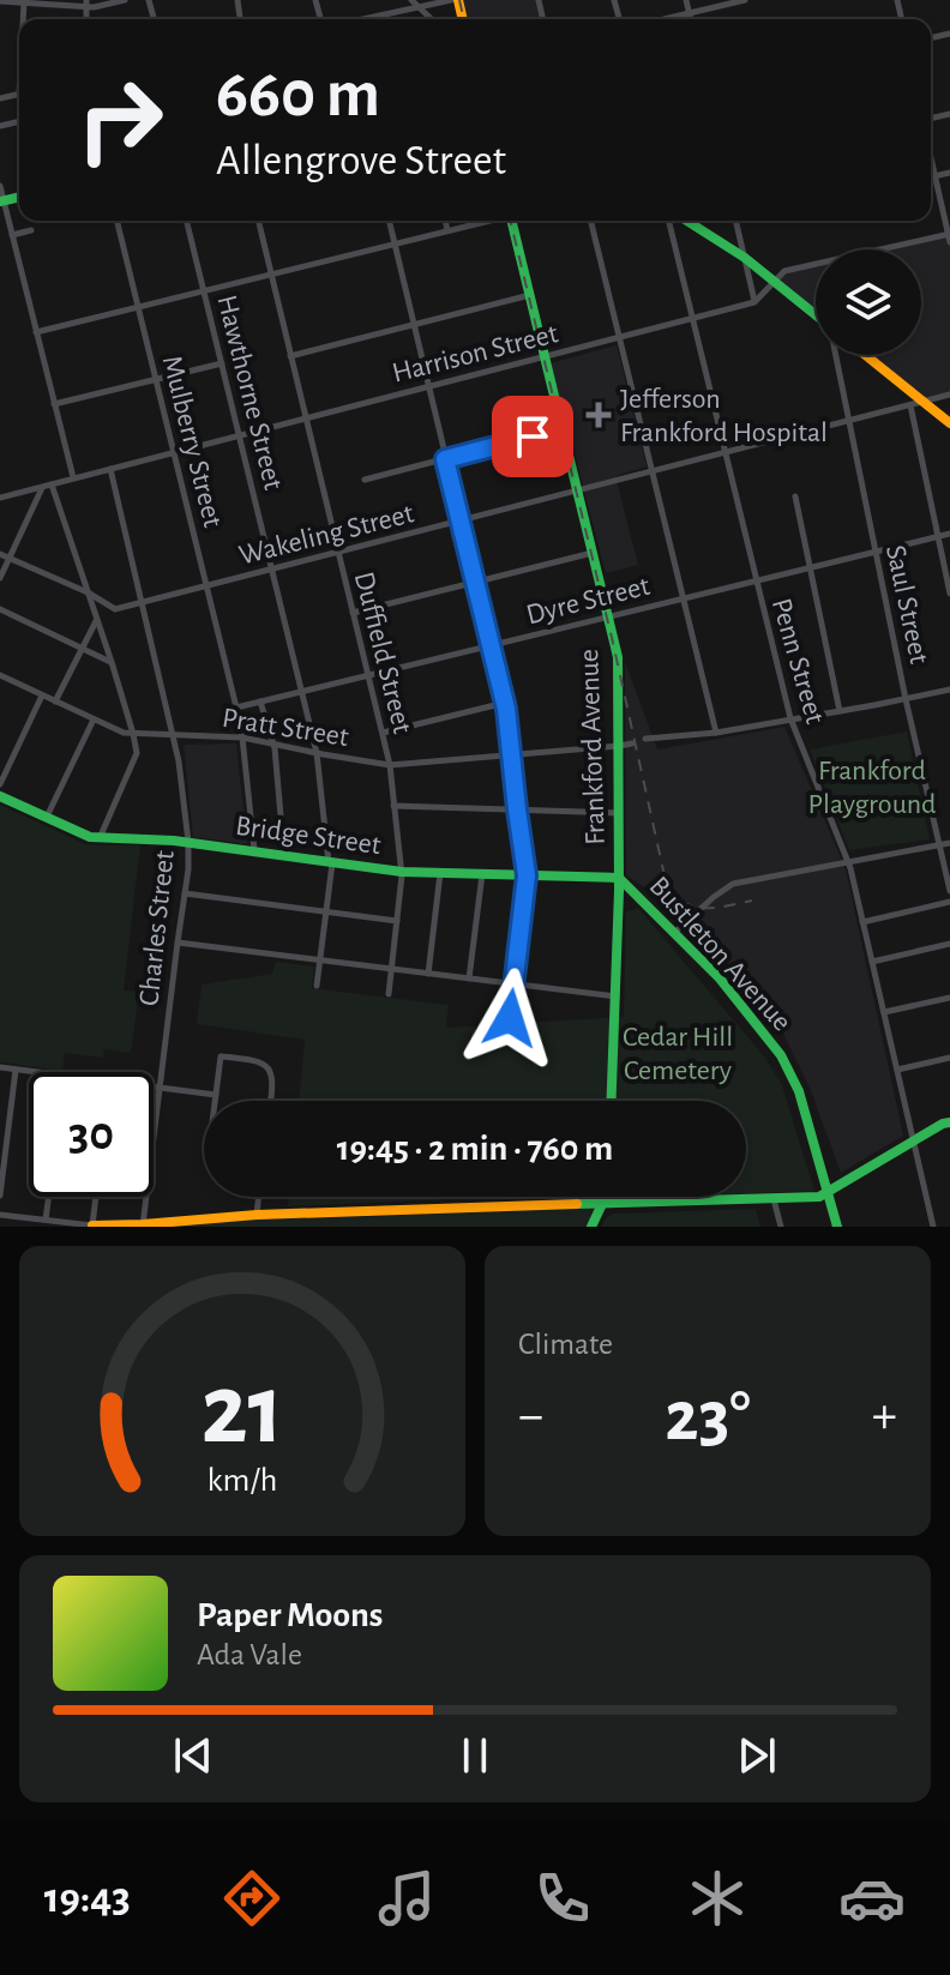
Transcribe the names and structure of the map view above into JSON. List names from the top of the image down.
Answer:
{
  "streets": {
    "main road": ["Frankford Avenue", "Bridge Street", "Bustleton Avenue"],
    "street": [
      "Harrison Street",
      "Hawthorne Street",
      "Mulberry Street",
      "Wakeling Street",
      "Dyre Street",
      "Saul Street",
      "Duffield Street",
      "Penn Street",
      "Pratt Street",
      "Charles Street"
    ]
  },
  "crossings": [
    ["Harrison Street", "Hawthorne Street"],
    ["Harrison Street", "Mulberry Street"],
    ["Harrison Street", "Duffield Street"],
    ["Harrison Street", "Penn Street"],
    ["Harrison Street", "Frankford Avenue"],
    ["Harrison Street", "Charles Street"],
    ["Hawthorne Street", "Wakeling Street"],
    ["Hawthorne Street", "Dyre Street"],
    ["Hawthorne Street", "Pratt Street"],
    ["Hawthorne Street", "Bridge Street"],
    ["Mulberry Street", "Wakeling Street"],
    ["Mulberry Street", "Dyre Street"],
    ["Mulberry Street", "Pratt Street"],
    ["Mulberry Street", "Bridge Street"],
    ["Wakeling Street", "Saul Street"],
    ["Wakeling Street", "Duffield Street"],
    ["Wakeling Street", "Penn Street"],
    ["Wakeling Street", "Frankford Avenue"],
    ["Wakeling Street", "Charles Street"],
    ["Dyre Street", "Saul Street"],
    ["Dyre Street", "Duffield Street"],
    ["Dyre Street", "Penn Street"],
    ["Dyre Street", "Frankford Avenue"],
    ["Duffield Street", "Pratt Street"],
    ["Duffield Street", "Bridge Street"],
    ["Pratt Street", "Frankford Avenue"],
    ["Pratt Street", "Charles Street"],
    ["Frankford Avenue", "Bridge Street"],
    ["Frankford Avenue", "Bustleton Avenue"],
    ["Bridge Street", "Charles Street"],
    ["Bridge Street", "Bustleton Avenue"]
  ],
  "parks": ["Frankford Playground", "Cedar Hill Cemetery"],
  "places": {
    "health": ["Jefferson Frankford Hospital"]
  },
  "page": {
    "turn": ["660 m", "Allengrove Street"],
    "limit": "30",
    "trip": "19:45 · 2 min · 760 m",
    "tile": "Climate",
    "heat": ["−", "23°", "+"],
    "song": ["Paper Moons", "Ada Vale"],
    "tabs": "19:43",
    "gauge": ["21", "km/h"]
  }
}
